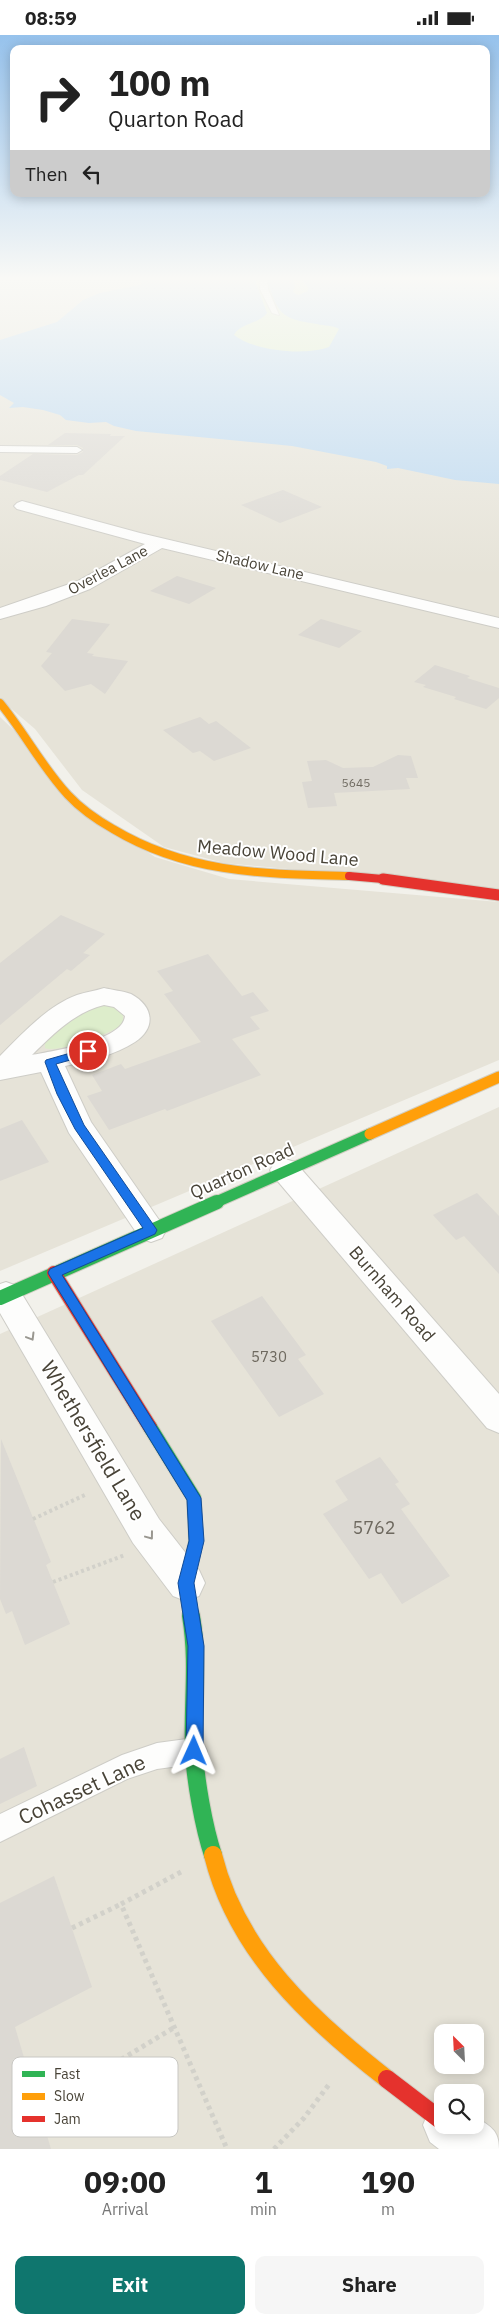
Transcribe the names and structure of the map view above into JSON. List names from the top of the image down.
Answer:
{
  "streets": {
    "street": [
      "Shadow Lane",
      "Overlea Lane",
      "Meadow Wood Lane",
      "Quarton Road",
      "Burnham Road",
      "Whethersfield Lane"
    ],
    "lane": ["Cohasset Lane"]
  },
  "crossings": [
    ["Shadow Lane", "Overlea Lane"],
    ["Quarton Road", "Burnham Road"],
    ["Quarton Road", "Whethersfield Lane"],
    ["Whethersfield Lane", "Cohasset Lane"]
  ],
  "house_numbers": ["5645", "5730", "5762"],
  "legend": ["Fast", "Slow", "Jam"],
  "north": "top left",
  "page": {
    "status": "08:59",
    "turn": ["100 m", "Quarton Road"],
    "then": "Then",
    "eta": [
      "09:00",
      "Arrival",
      "1",
      "min",
      "190",
      "m"
    ],
    "buttons": ["Exit", "Share"]
  }
}
